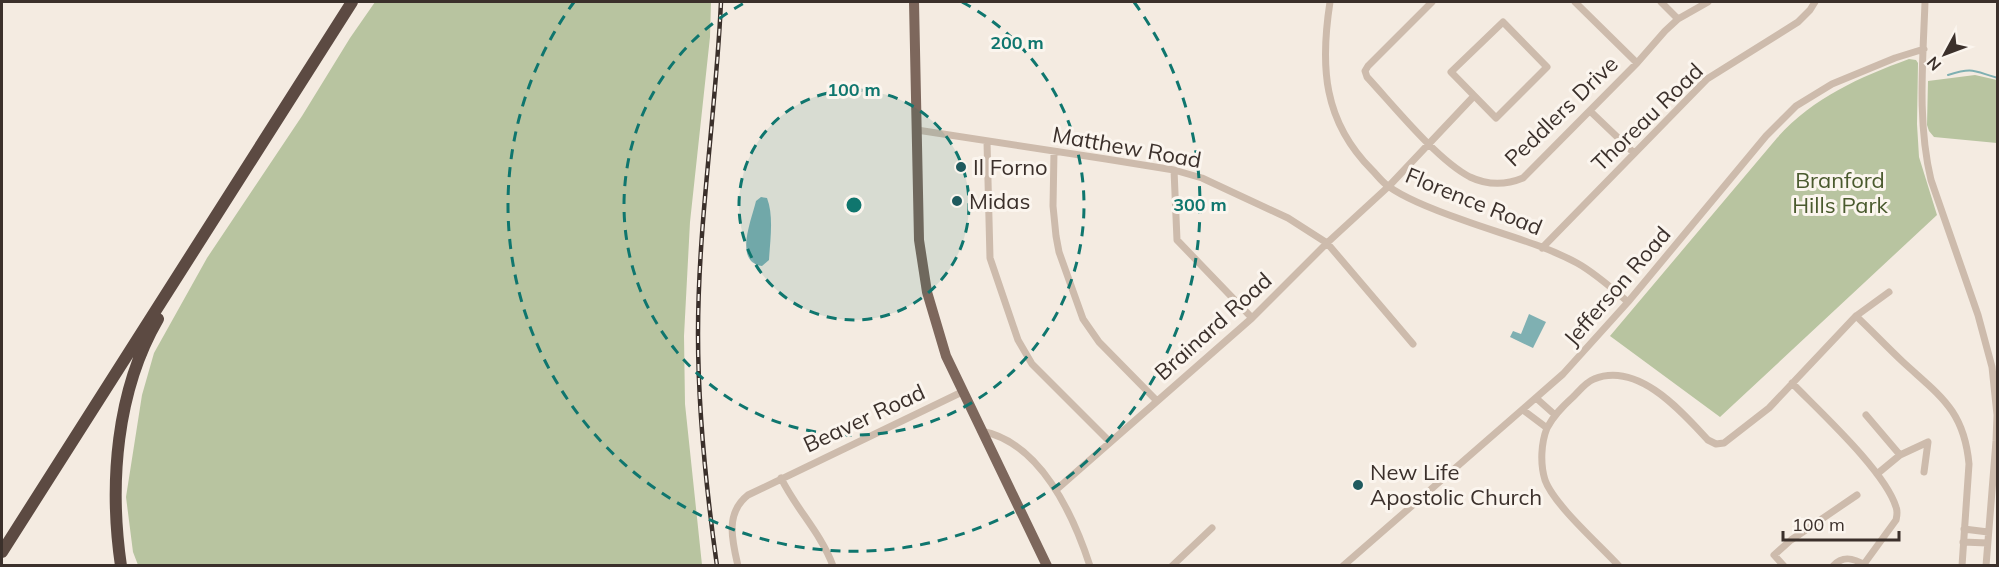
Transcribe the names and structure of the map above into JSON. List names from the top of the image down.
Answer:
{
  "streets": {
    "street": [
      "Peddlers Drive",
      "Thoreau Road",
      "Matthew Road",
      "Florence Road",
      "Jefferson Road",
      "Brainard Road",
      "Beaver Road"
    ]
  },
  "crossings": [
    ["Thoreau Road", "Florence Road"],
    ["Matthew Road", "Brainard Road"],
    ["Florence Road", "Jefferson Road"],
    ["Florence Road", "Brainard Road"]
  ],
  "parks": ["Branford Hills Park"],
  "places": ["Il Forno", "Midas", "New Life Apostolic Church"],
  "scale_bar": "100 m",
  "north": "bottom left",
  "rings": ["200 m", "100 m", "300 m"]
}
